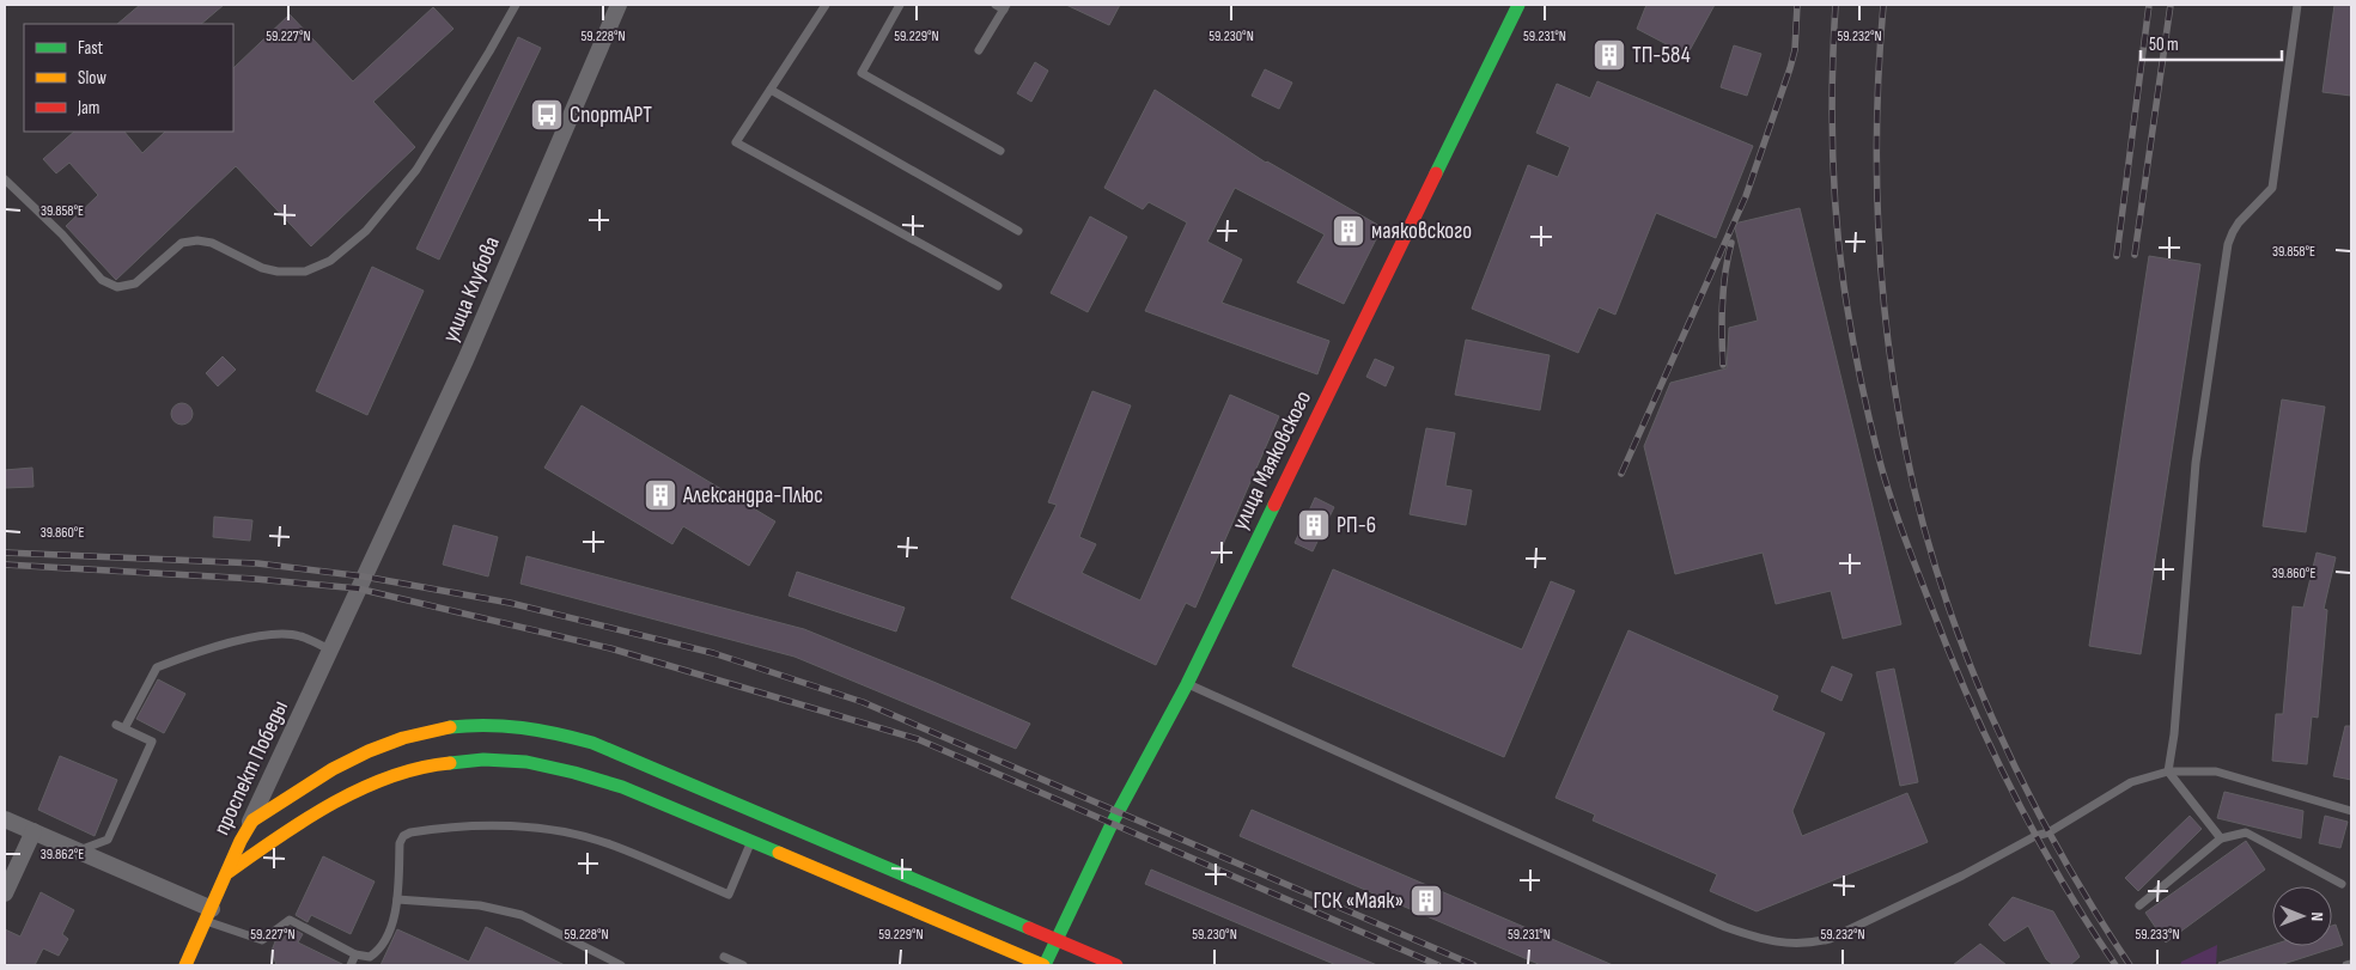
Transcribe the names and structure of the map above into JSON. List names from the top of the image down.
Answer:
{
  "streets": {
    "main road": ["улица Маяковского", "проспект Победы"],
    "street": ["улица Клубова"]
  },
  "crossings": [
    ["улица Клубова", "проспект Победы"]
  ],
  "places": {
    "building": [
      "ТП-584",
      "маяковского",
      "Александра-Плюс",
      "РП-6",
      "ГСК «Маяк»"
    ],
    "bus stop": ["СпортАРТ"]
  },
  "legend": ["Fast", "Slow", "Jam"],
  "scale_bar": "50 m",
  "north": "right",
  "coordinates": [
    "59.227°N",
    "59.228°N",
    "59.229°N",
    "59.230°N",
    "59.231°N",
    "59.232°N",
    "39.858°E",
    "39.860°E",
    "39.862°E",
    "59.233°N"
  ]
}
